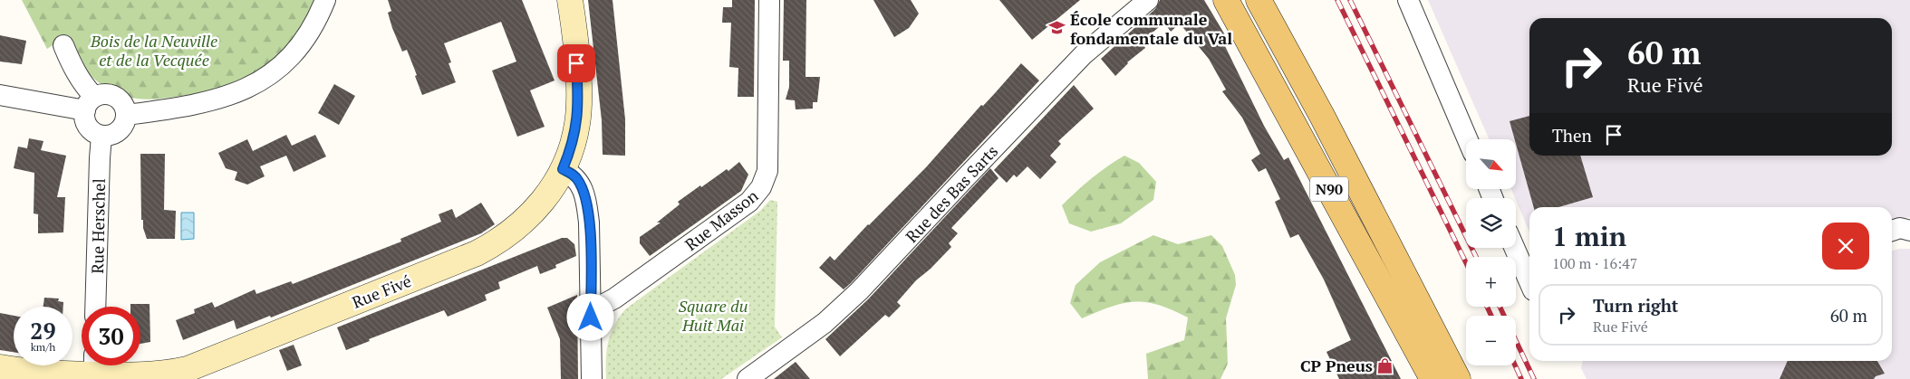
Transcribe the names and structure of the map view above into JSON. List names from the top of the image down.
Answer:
{
  "streets": {
    "main road": ["N90"],
    "street": [
      "Rue des Bas Sarts",
      "Rue Masson",
      "Rue Herschel",
      "Rue Fivé"
    ]
  },
  "parks": ["Bois de la Neuville et de la Vecquée", "Square du Huit Mai"],
  "places": {
    "school or university": ["École communale fondamentale du Val"],
    "shop": ["CP Pneus"]
  },
  "north": "bottom right",
  "page": {
    "turn": ["60 m", "Rue Fivé"],
    "then": "Then",
    "map_buttons": ["+", "−"],
    "heading": ["1 min", "100 m · 16:47"],
    "list": [
      {
        "name": "Turn right",
        "note": "Rue Fivé",
        "value": "60 m"
      }
    ],
    "speed": "29 km/h",
    "limit": "30"
  }
}
